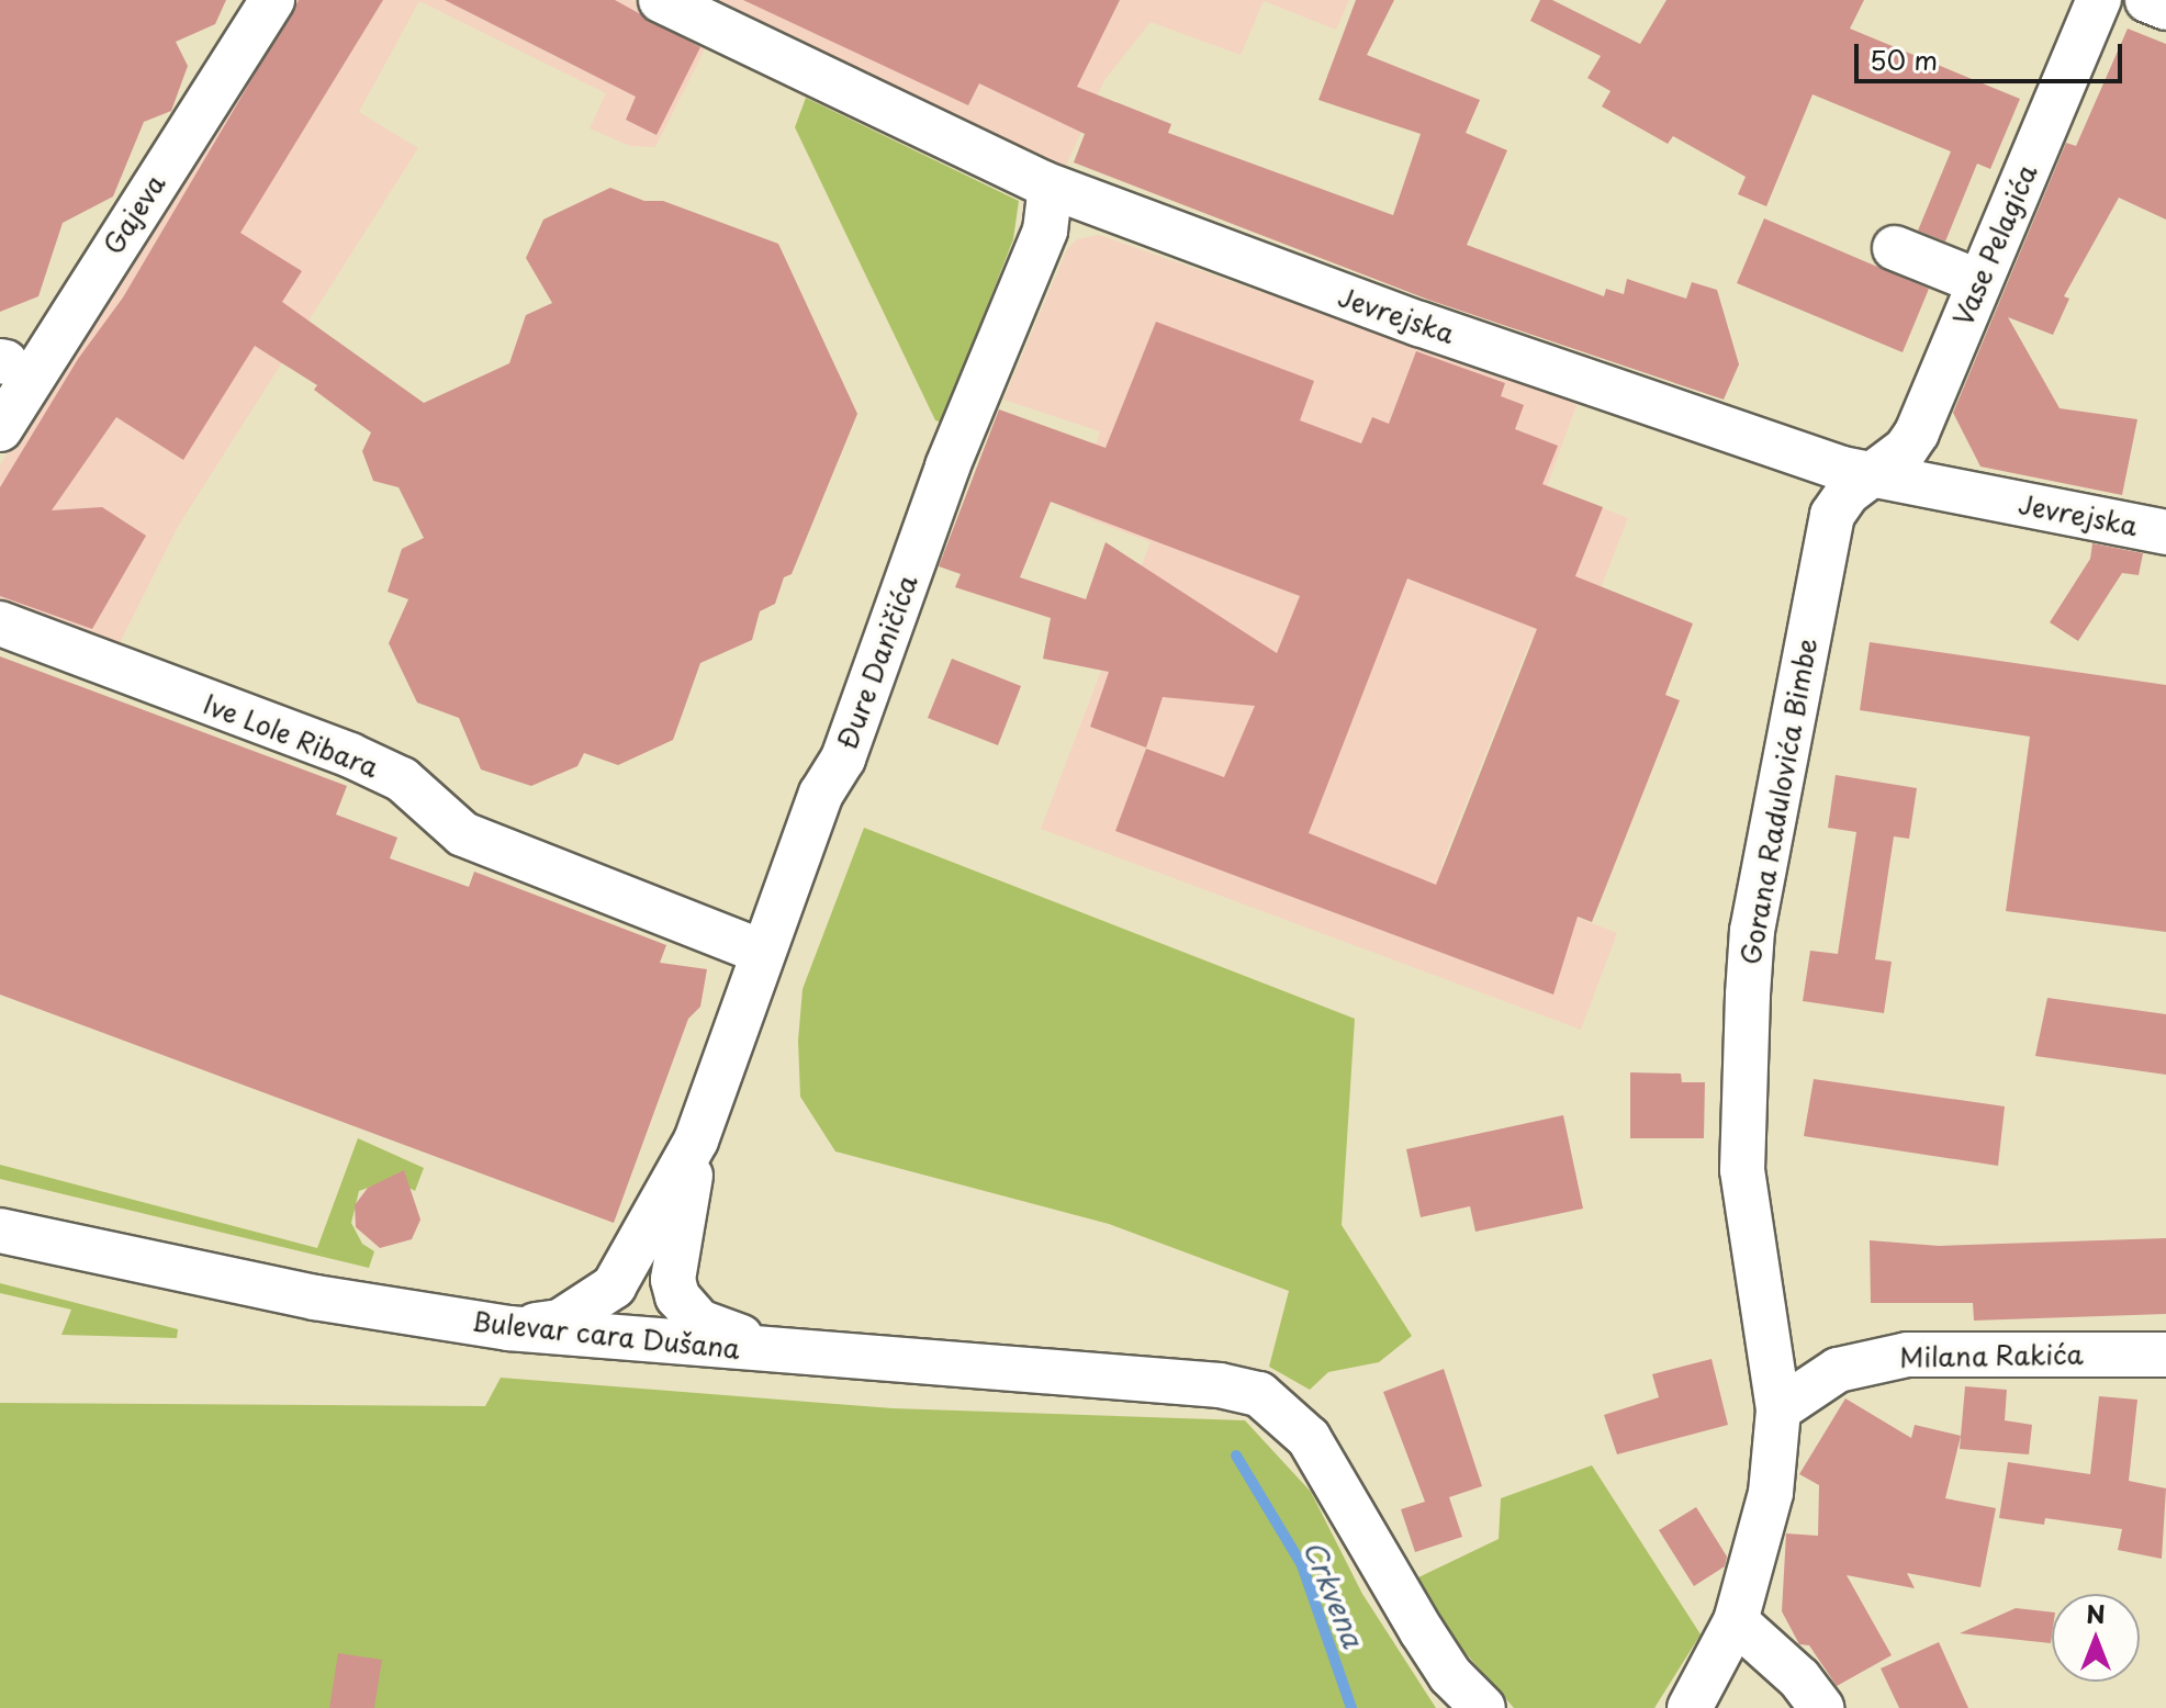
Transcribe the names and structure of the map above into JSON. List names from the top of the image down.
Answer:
{
  "streets": {
    "street": [
      "Gajeva",
      "Vase Pelagića",
      "Jevrejska",
      "Đure Daničića",
      "Ive Lole Ribara",
      "Gorana Radulovića Bimbe",
      "Bulevar cara Dušana",
      "Milana Rakića"
    ]
  },
  "crossings": [
    ["Vase Pelagića", "Jevrejska"],
    ["Vase Pelagića", "Gorana Radulovića Bimbe"],
    ["Jevrejska", "Đure Daničića"],
    ["Jevrejska", "Gorana Radulovića Bimbe"],
    ["Đure Daničića", "Ive Lole Ribara"],
    ["Đure Daničića", "Bulevar cara Dušana"],
    ["Gorana Radulovića Bimbe", "Milana Rakića"]
  ],
  "water": ["Crkvena"],
  "scale_bar": "50 m",
  "north": "top"
}
